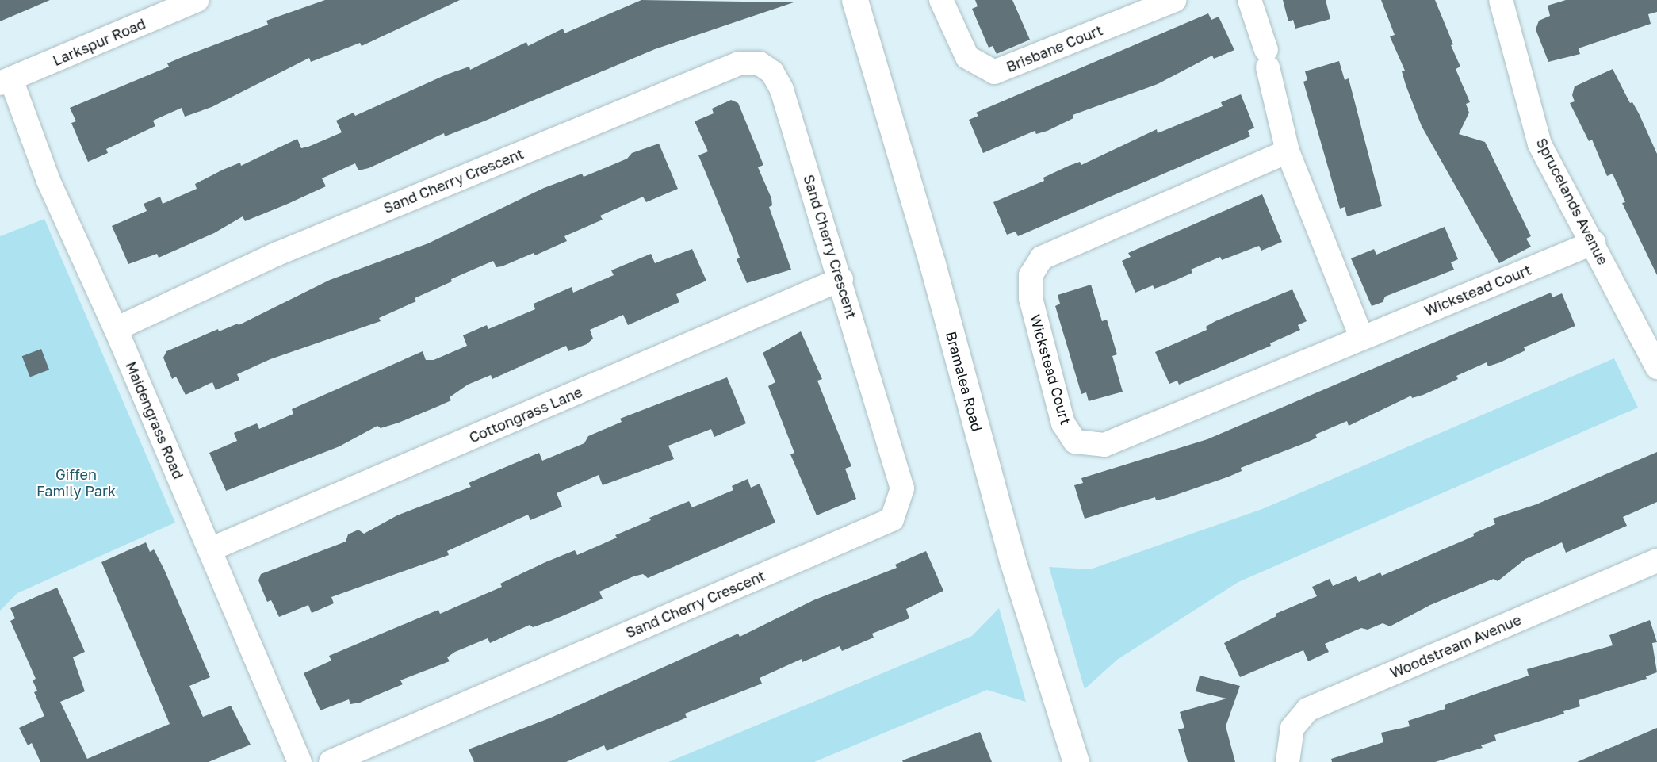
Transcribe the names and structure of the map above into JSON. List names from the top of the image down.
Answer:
{
  "streets": {
    "main road": ["Bramalea Road"],
    "street": [
      "Larkspur Road",
      "Brisbane Court",
      "Sand Cherry Crescent",
      "Sprucelands Avenue",
      "Wickstead Court",
      "Cottongrass Lane",
      "Maidengrass Road",
      "Woodstream Avenue"
    ]
  },
  "crossings": [
    ["Larkspur Road", "Maidengrass Road"],
    ["Sand Cherry Crescent", "Cottongrass Lane"],
    ["Sand Cherry Crescent", "Maidengrass Road"],
    ["Sprucelands Avenue", "Wickstead Court"],
    ["Cottongrass Lane", "Maidengrass Road"]
  ],
  "parks": ["Giffen Family Park"]
}
